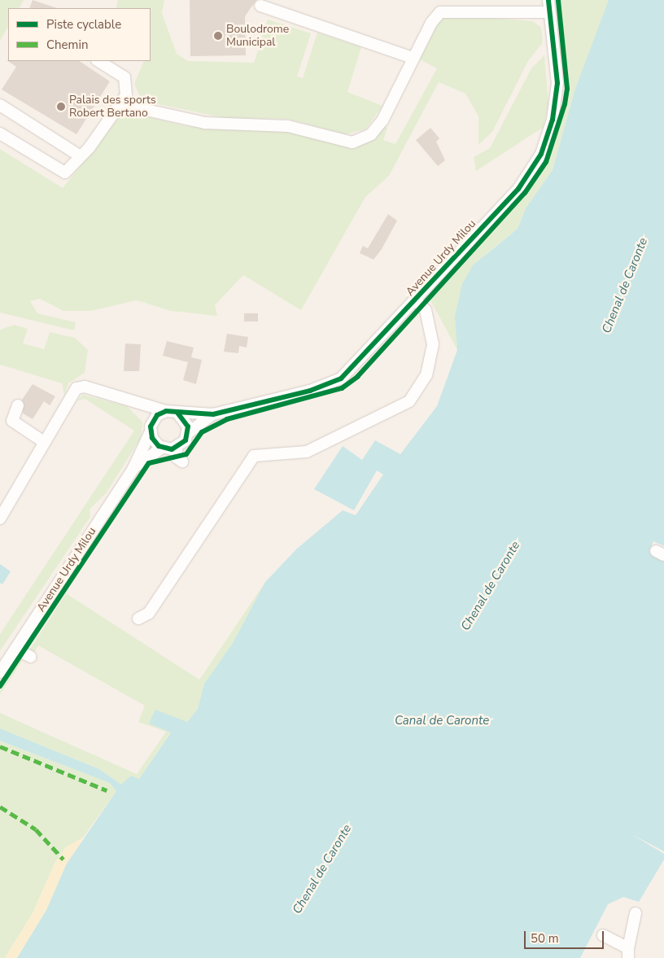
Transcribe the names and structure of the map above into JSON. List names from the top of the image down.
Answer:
{
  "streets": {
    "street": ["Avenue Urdy Milou"]
  },
  "water": ["Chenal de Caronte", "Canal de Caronte"],
  "places": ["Boulodrome Municipal", "Palais des sports Robert Bertano"],
  "legend": ["Piste cyclable", "Chemin"],
  "scale_bar": "50 m"
}
